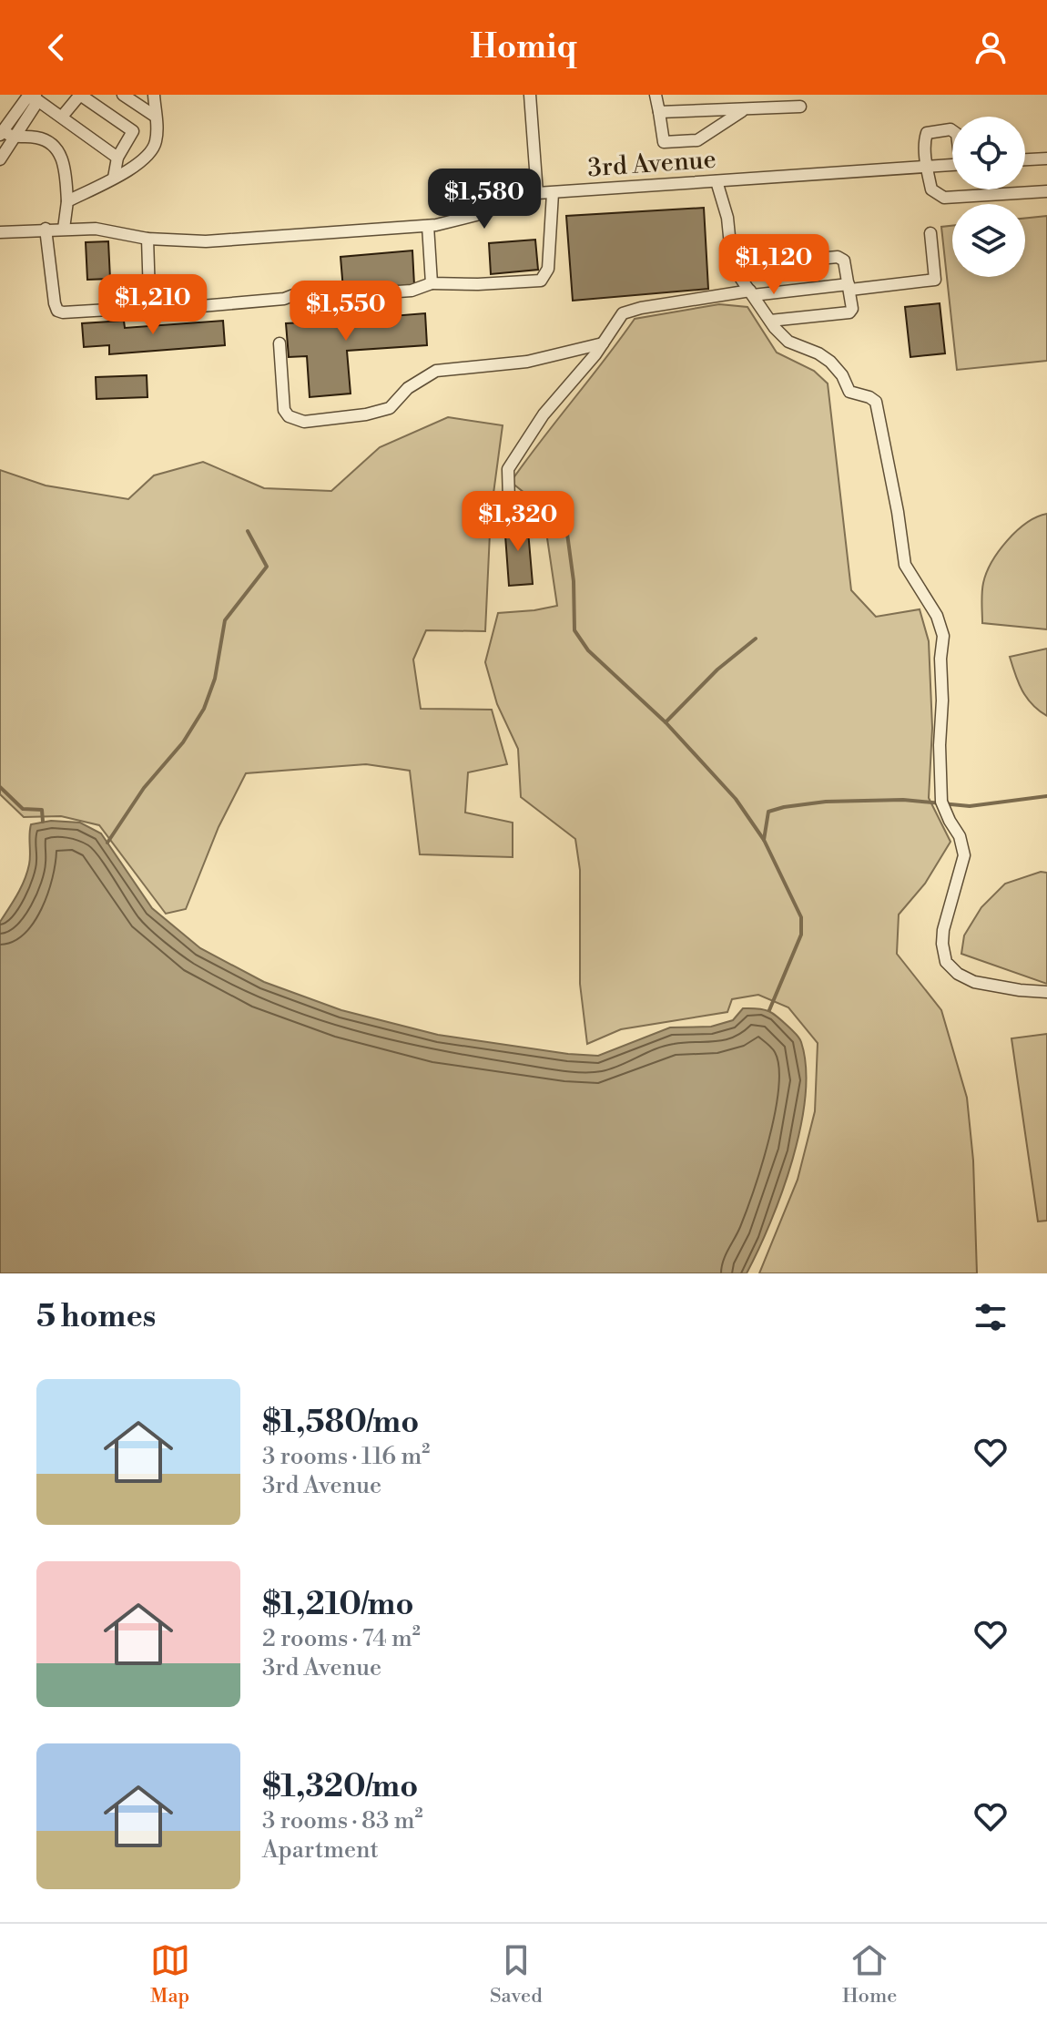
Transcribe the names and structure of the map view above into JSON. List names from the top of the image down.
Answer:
{
  "streets": {
    "street": ["3rd Avenue"]
  },
  "page": {
    "header": "Homiq",
    "price": [
      "$1,580",
      "$1,120",
      "$1,210",
      "$1,550",
      "$1,320"
    ],
    "heading": "5 homes",
    "list": [
      {
        "name": "$1,580/mo",
        "note": "3 rooms · 116 m² · 3rd Avenue"
      },
      {
        "name": "$1,210/mo",
        "note": "2 rooms · 74 m² · 3rd Avenue"
      },
      {
        "name": "$1,320/mo",
        "note": "3 rooms · 83 m² · Apartment"
      }
    ],
    "tabs": ["Map", "Saved", "Home"]
  }
}
